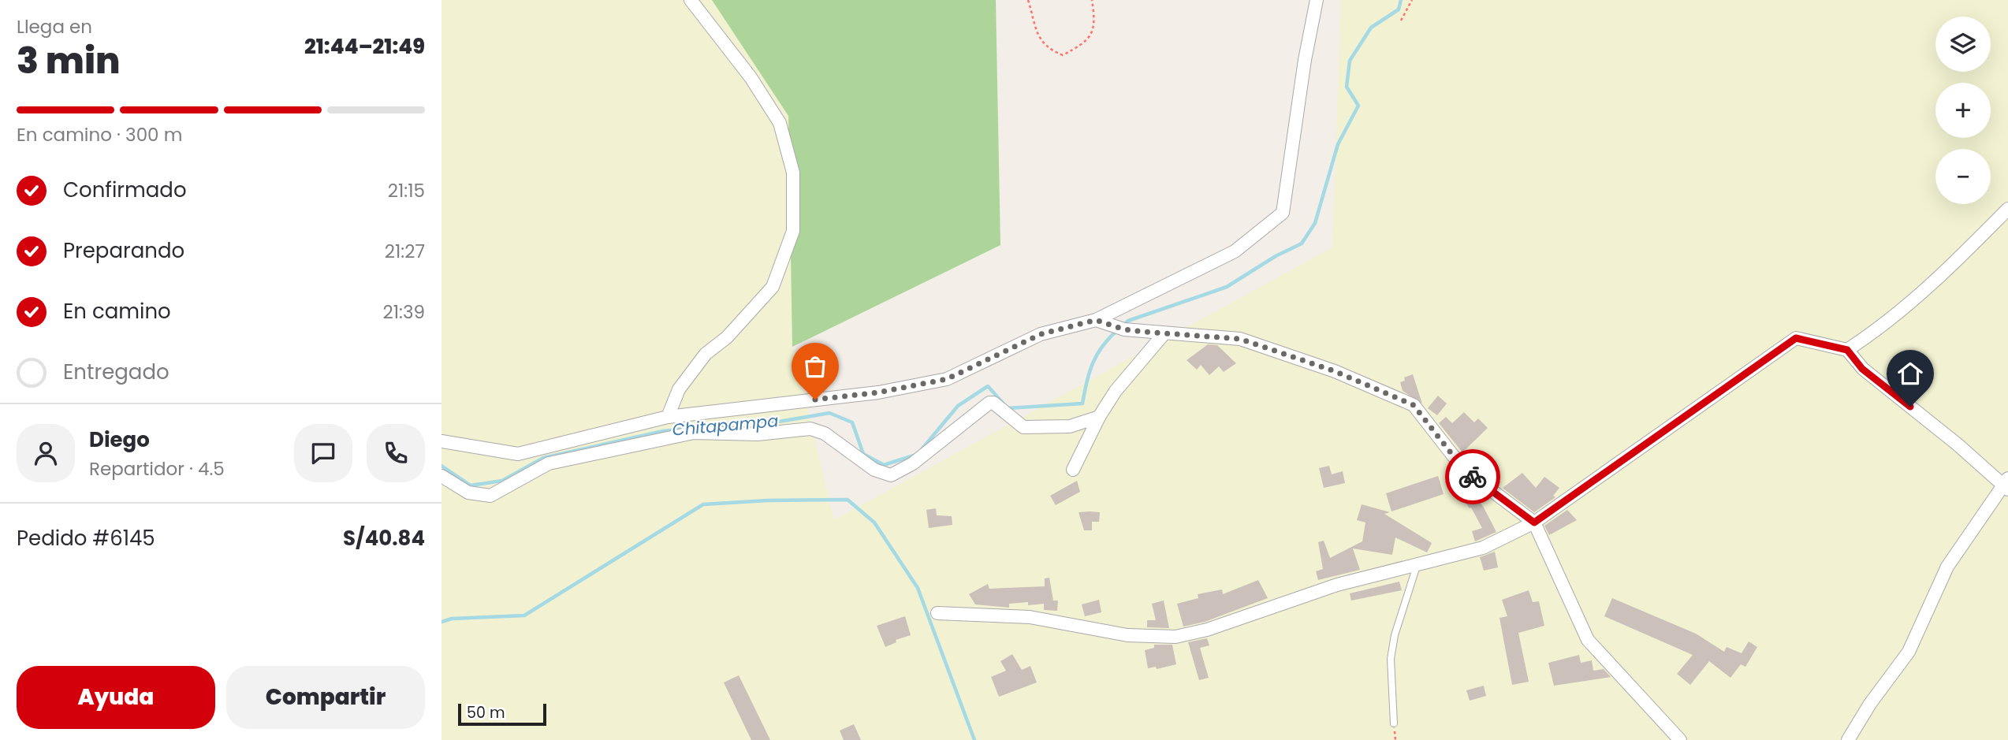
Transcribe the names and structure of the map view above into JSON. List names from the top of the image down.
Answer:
{
  "water": ["Chitapampa"],
  "scale_bar": "50 m",
  "page": {
    "heading": ["3 min", "Llega en", "21:44–21:49"],
    "panel": [
      "Diego",
      "Repartidor · 4.5",
      "Pedido #6145",
      "S/40.84"
    ],
    "map_buttons": ["+", "−"],
    "bar": "En camino · 300 m",
    "list": [
      ["Confirmado", "21:15"],
      ["Preparando", "21:27"],
      ["En camino", "21:39"],
      "Entregado"
    ],
    "buttons": ["Ayuda", "Compartir"],
    "scale": "50 m"
  }
}
